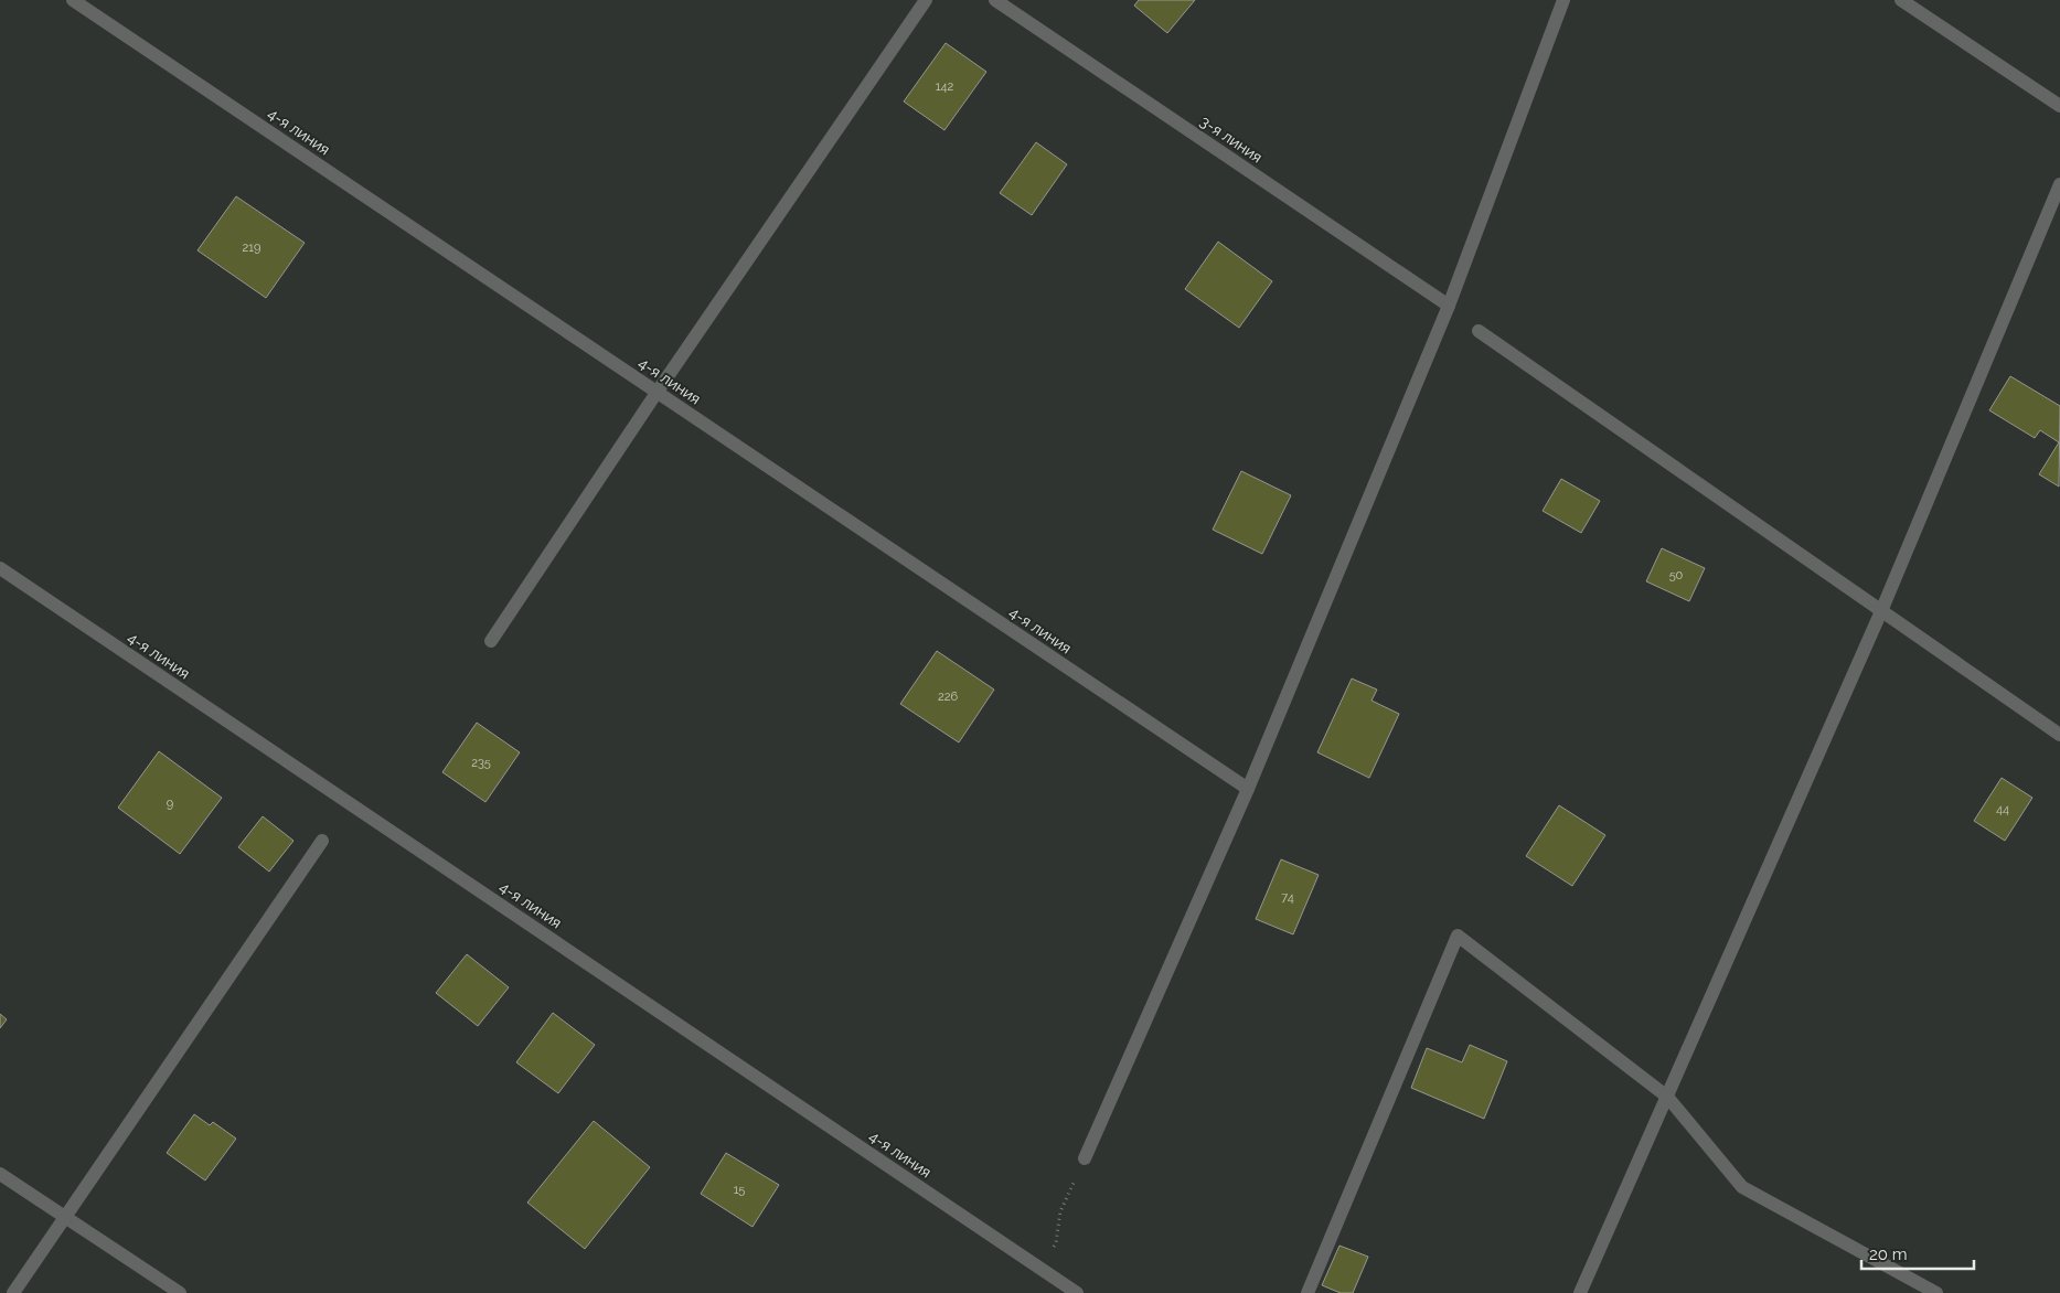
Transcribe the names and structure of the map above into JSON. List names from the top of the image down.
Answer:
{
  "streets": {
    "street": ["4-я линия", "3-я линия"]
  },
  "house_numbers": [
    "142",
    "219",
    "50",
    "226",
    "235",
    "9",
    "44",
    "74",
    "15"
  ],
  "scale_bar": "20 m"
}
